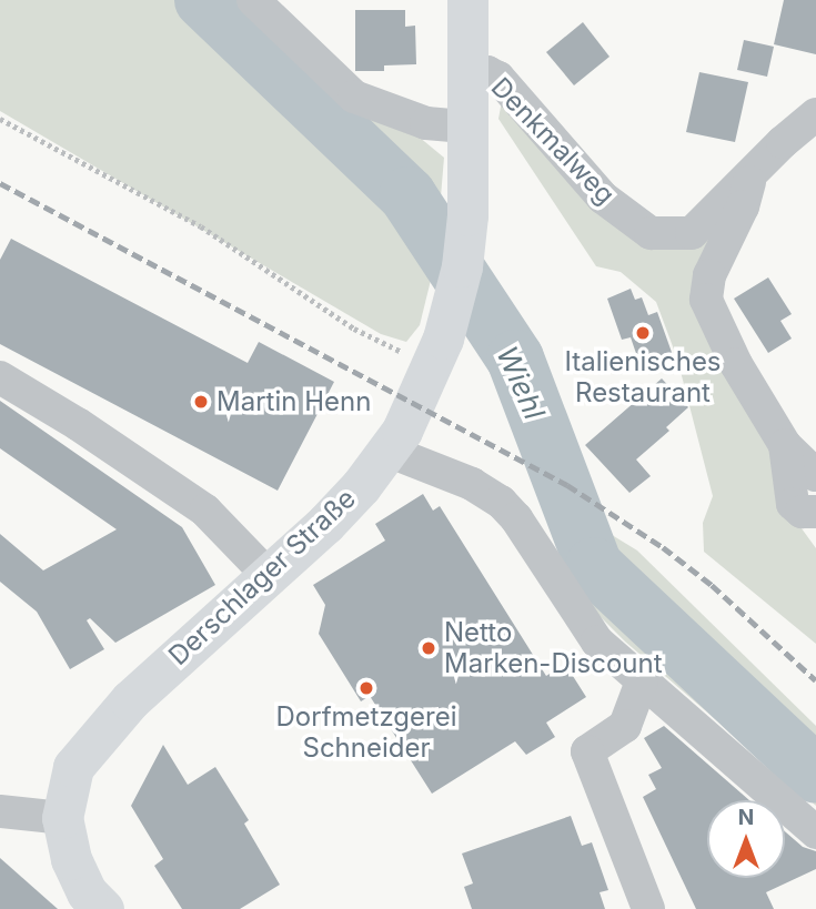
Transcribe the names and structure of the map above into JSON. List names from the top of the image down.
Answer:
{
  "streets": {
    "main road": ["Derschlager Straße"],
    "street": ["Denkmalweg"]
  },
  "crossings": [
    ["Denkmalweg", "Derschlager Straße"]
  ],
  "water": ["Wiehl"],
  "places": [
    "Italienisches Restaurant",
    "Martin Henn",
    "Netto Marken-Discount",
    "Dorfmetzgerei Schneider"
  ],
  "north": "top"
}
